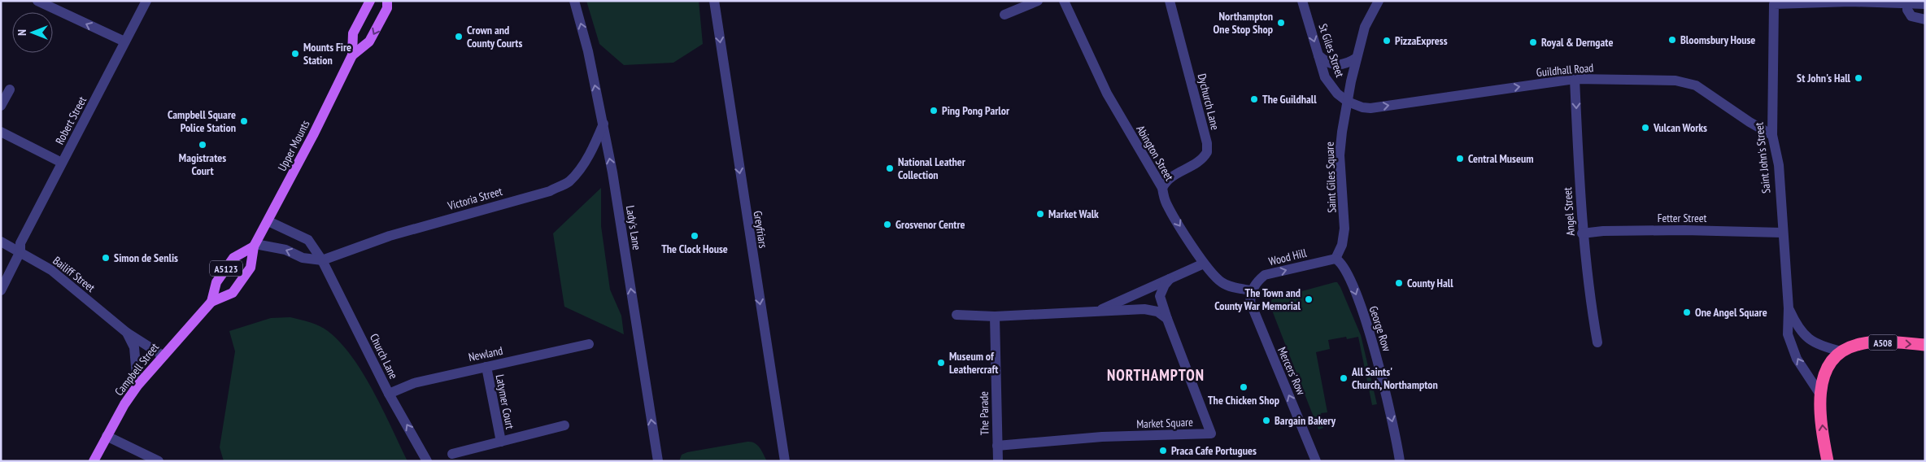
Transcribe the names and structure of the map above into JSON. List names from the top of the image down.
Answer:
{
  "streets": {
    "highway": ["Saint John's Street", "A508"],
    "main road": ["Upper Mounts", "A5123", "Campbell Street"],
    "street": [
      "St Giles Street",
      "Guildhall Road",
      "Dychurch Lane",
      "Robert Street",
      "Abington Street",
      "Saint Giles Square",
      "Victoria Street",
      "Angel Street",
      "Fetter Street",
      "Lady's Lane",
      "Greyfriars",
      "Wood Hill",
      "Bailiff Street",
      "George Row",
      "Newland",
      "Church Lane",
      "Mercers' Row",
      "Latymer Court",
      "The Parade",
      "Market Square"
    ]
  },
  "crossings": [
    ["St Giles Street", "Guildhall Road"],
    ["St Giles Street", "Saint Giles Square"],
    ["Guildhall Road", "Saint John's Street"],
    ["Guildhall Road", "Saint Giles Square"],
    ["Guildhall Road", "Angel Street"],
    ["Dychurch Lane", "Abington Street"],
    ["Robert Street", "Bailiff Street"],
    ["Upper Mounts", "Church Lane"],
    ["Upper Mounts", "Campbell Street"],
    ["Abington Street", "Wood Hill"],
    ["Abington Street", "Mercers' Row"],
    ["Saint John's Street", "Fetter Street"],
    ["Saint John's Street", "A508"],
    ["Saint Giles Square", "Wood Hill"],
    ["Saint Giles Square", "George Row"],
    ["Victoria Street", "Lady's Lane"],
    ["Victoria Street", "Church Lane"],
    ["Angel Street", "Fetter Street"],
    ["Wood Hill", "George Row"],
    ["Wood Hill", "Mercers' Row"],
    ["Bailiff Street", "Campbell Street"],
    ["Newland", "Church Lane"],
    ["Newland", "Latymer Court"],
    ["The Parade", "Market Square"]
  ],
  "one_way": [
    "St Giles Street",
    "Guildhall Road",
    "Angel Street",
    "Lady's Lane",
    "Greyfriars",
    "Wood Hill",
    "George Row",
    "Mercers' Row"
  ],
  "districts": ["NORTHAMPTON"],
  "places": [
    "Northampton One Stop Shop",
    "Crown and County Courts",
    "Bloomsbury House",
    "PizzaExpress",
    "Royal & Derngate",
    "Mounts Fire Station",
    "St John's Hall",
    "The Guildhall",
    "Ping Pong Parlor",
    "Campbell Square Police Station",
    "Vulcan Works",
    "Magistrates Court",
    "Central Museum",
    "National Leather Collection",
    "Market Walk",
    "Grosvenor Centre",
    "The Clock House",
    "Simon de Senlis",
    "County Hall",
    "The Town and County War Memorial",
    "One Angel Square",
    "Museum of Leathercraft",
    "All Saints' Church, Northampton",
    "The Chicken Shop",
    "Bargain Bakery",
    "Praca Cafe Portugues"
  ],
  "north": "left"
}
